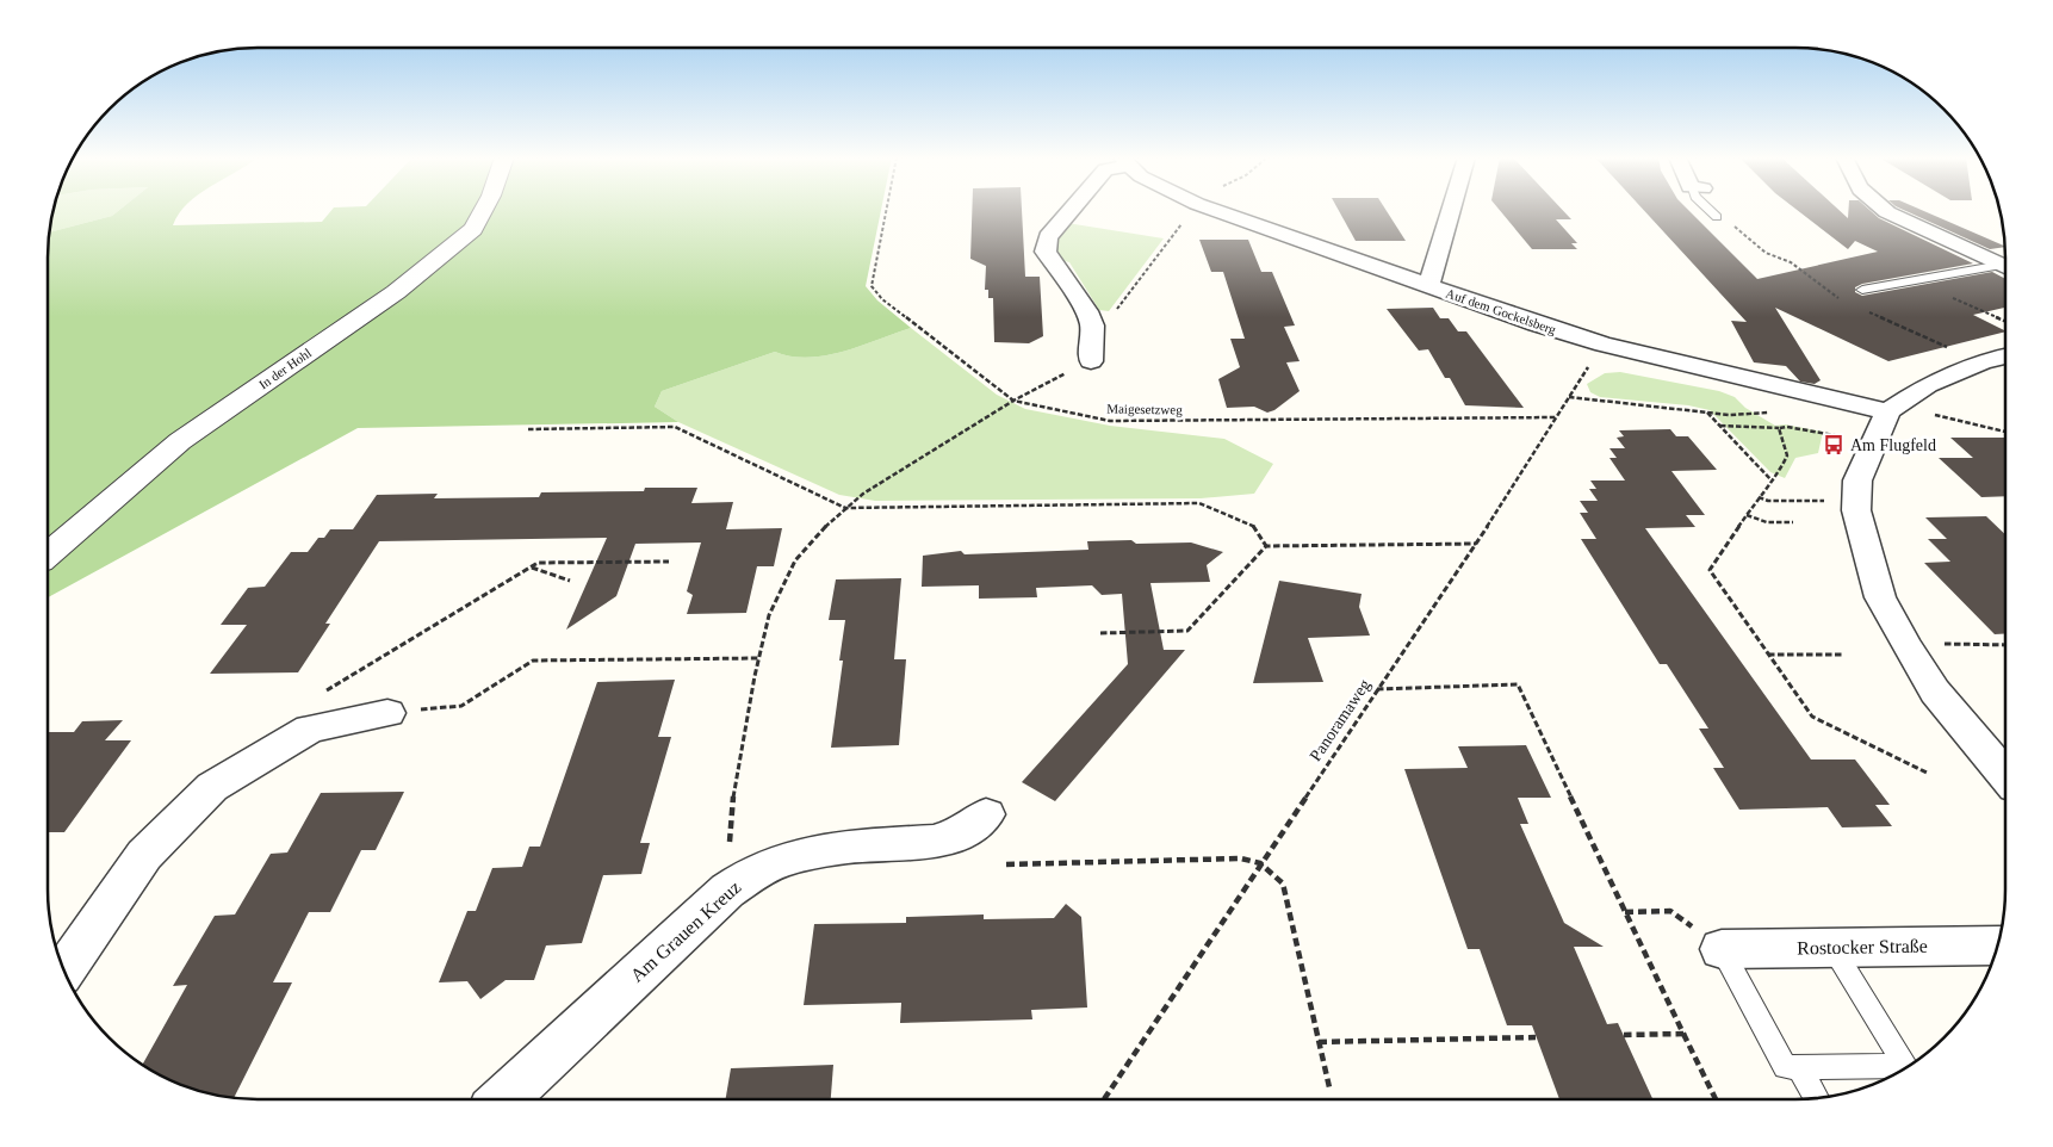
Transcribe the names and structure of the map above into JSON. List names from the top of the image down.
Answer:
{
  "streets": {
    "street": [
      "Auf dem Gockelsberg",
      "In der Hohl",
      "Am Grauen Kreuz",
      "Rostocker Straße"
    ],
    "path": ["Maigesetzweg", "Panoramaweg"]
  },
  "crossings": [
    ["Auf dem Gockelsberg", "Panoramaweg"],
    ["Maigesetzweg", "Panoramaweg"]
  ],
  "places": {
    "bus stop": ["Am Flugfeld"]
  }
}
